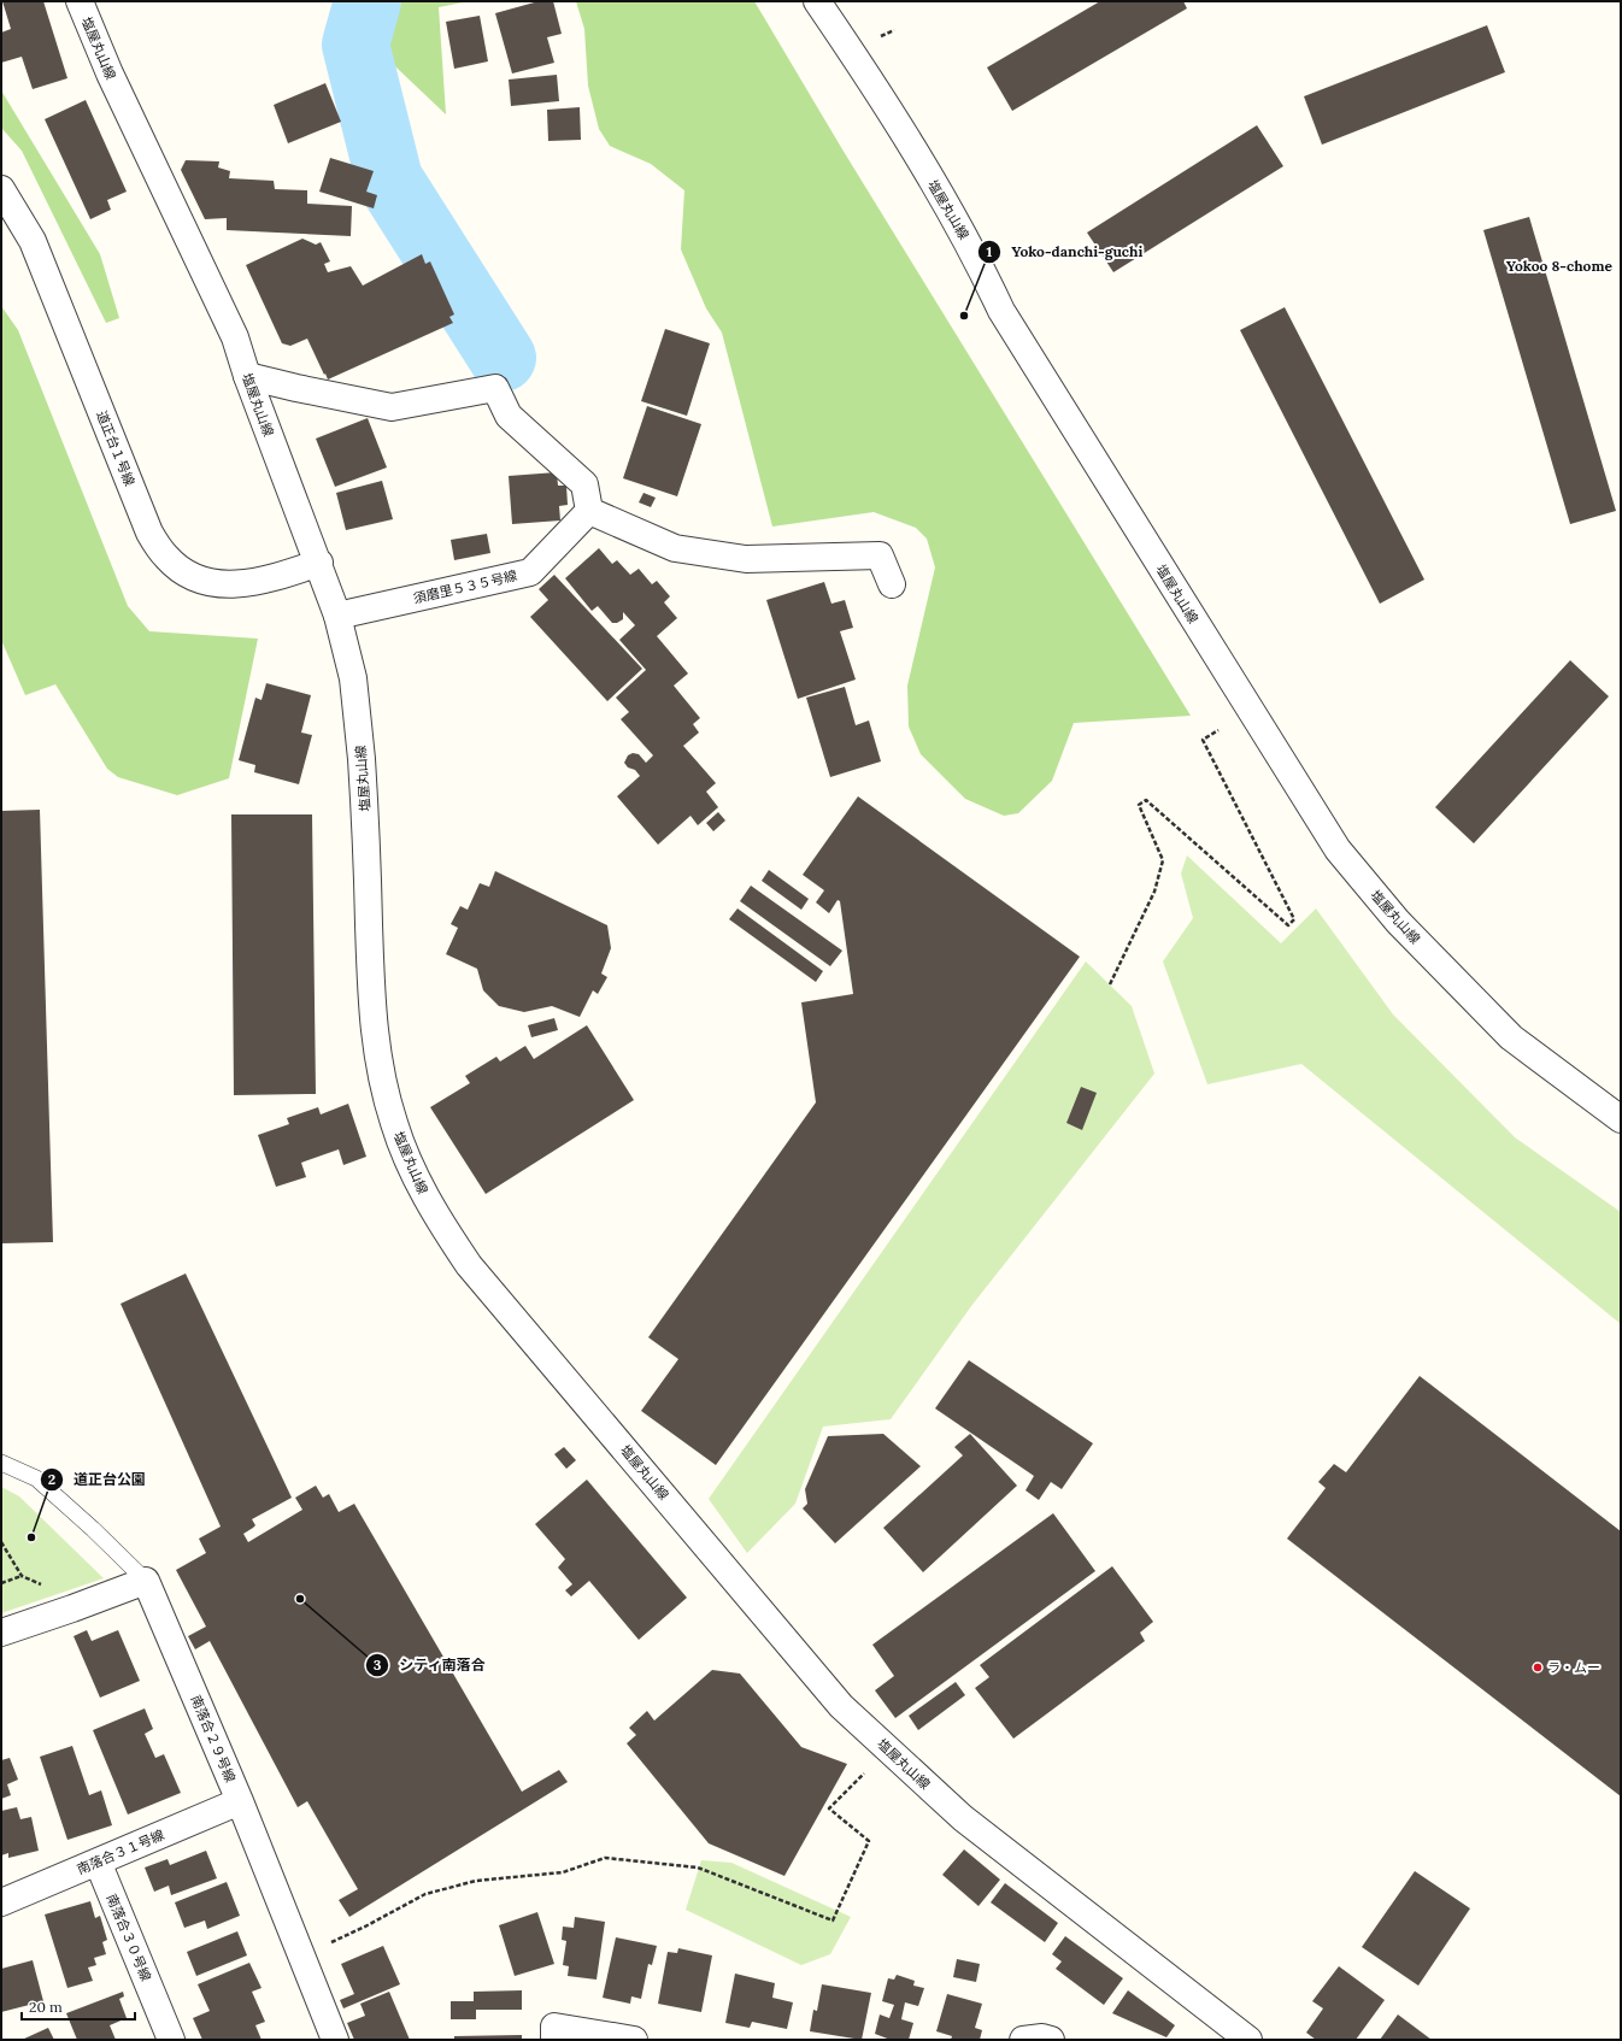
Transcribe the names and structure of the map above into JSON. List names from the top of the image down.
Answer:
{
  "streets": {
    "street": [
      "塩屋丸山線",
      "道正台１号線",
      "須磨里５３５号線",
      "南落合２９号線",
      "南落合３１号線",
      "南落合３０号線"
    ]
  },
  "crossings": [
    ["塩屋丸山線", "道正台１号線"],
    ["塩屋丸山線", "須磨里５３５号線"],
    ["南落合２９号線", "南落合３１号線"],
    ["南落合３１号線", "南落合３０号線"]
  ],
  "districts": ["Yokoo 8-chome"],
  "places": [
    "Yoko-danchi-guchi",
    "道正台公園",
    "シティ南落合",
    "ラ・ムー"
  ],
  "scale_bar": "20 m"
}
